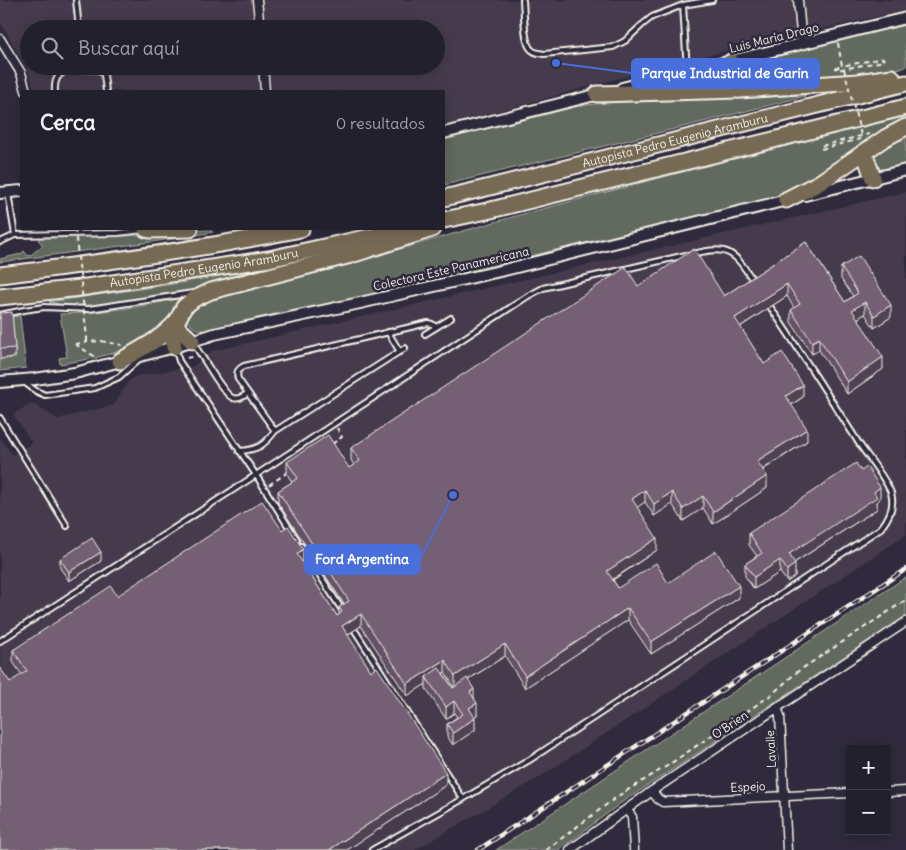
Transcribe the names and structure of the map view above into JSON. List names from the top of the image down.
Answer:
{
  "streets": {
    "highway": ["Autopista Pedro Eugenio Aramburu"],
    "street": [
      "Luis María Drago",
      "Colectora Este Panamericana",
      "O'Brien",
      "Lavalle",
      "Espejo"
    ]
  },
  "crossings": [
    ["O'Brien", "Lavalle"],
    ["O'Brien", "Espejo"],
    ["Lavalle", "Espejo"]
  ],
  "places": ["Parque Industrial de Garín", "Ford Argentina"],
  "page": {
    "search": "Buscar aquí",
    "heading": ["Cerca", "0 resultados"],
    "map_buttons": ["+", "−"]
  }
}
